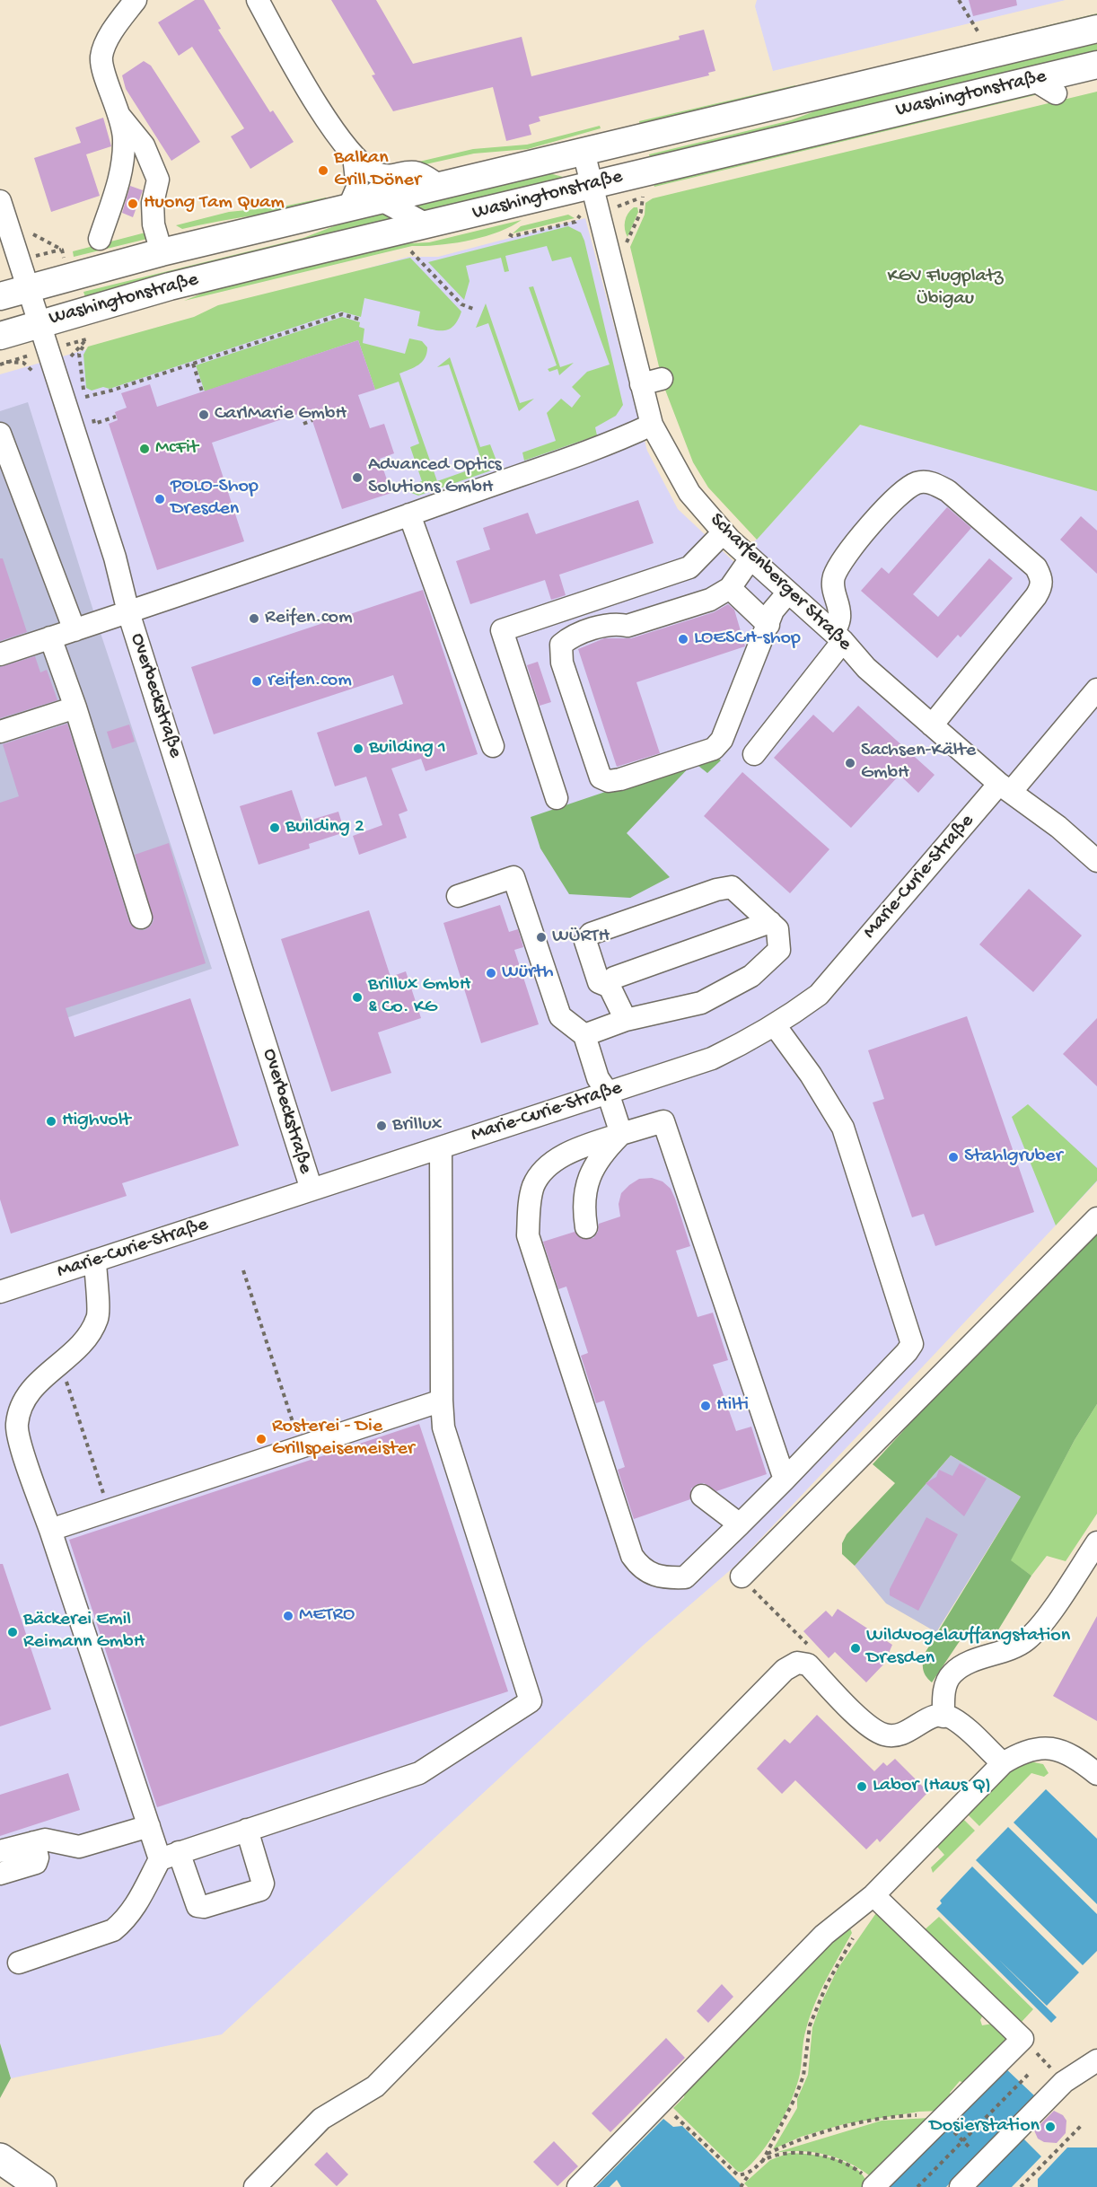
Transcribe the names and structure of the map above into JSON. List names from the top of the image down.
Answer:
{
  "streets": {
    "main road": ["Washingtonstraße"],
    "street": ["Scharfenberger Straße", "Overbeckstraße", "Marie-Curie-Straße"]
  },
  "crossings": [
    ["Washingtonstraße", "Scharfenberger Straße"],
    ["Washingtonstraße", "Overbeckstraße"],
    ["Scharfenberger Straße", "Marie-Curie-Straße"],
    ["Overbeckstraße", "Marie-Curie-Straße"]
  ],
  "parks": ["KGV Flugplatz Übigau"],
  "places": [
    "Balkan Grill Döner",
    "Huong Tam Quam",
    "CarlMarie GmbH",
    "McFit",
    "Advanced Optics Solutions GmbH",
    "POLO-Shop Dresden",
    "Reifen.com",
    "LOESCH-shop",
    "reifen.com",
    "Building 1",
    "Sachsen-Kälte GmbH",
    "Building 2",
    "WÜRTH",
    "Würth",
    "Brillux GmbH & Co. KG",
    "Highvolt",
    "Brillux",
    "Stahlgruber",
    "Hilti",
    "Rosterei - Die Grillspeisemeister",
    "METRO",
    "Bäckerei Emil Reimann GmbH",
    "Wildvogelauffangstation Dresden",
    "Labor (Haus Q)",
    "Dosierstation"
  ]
}
